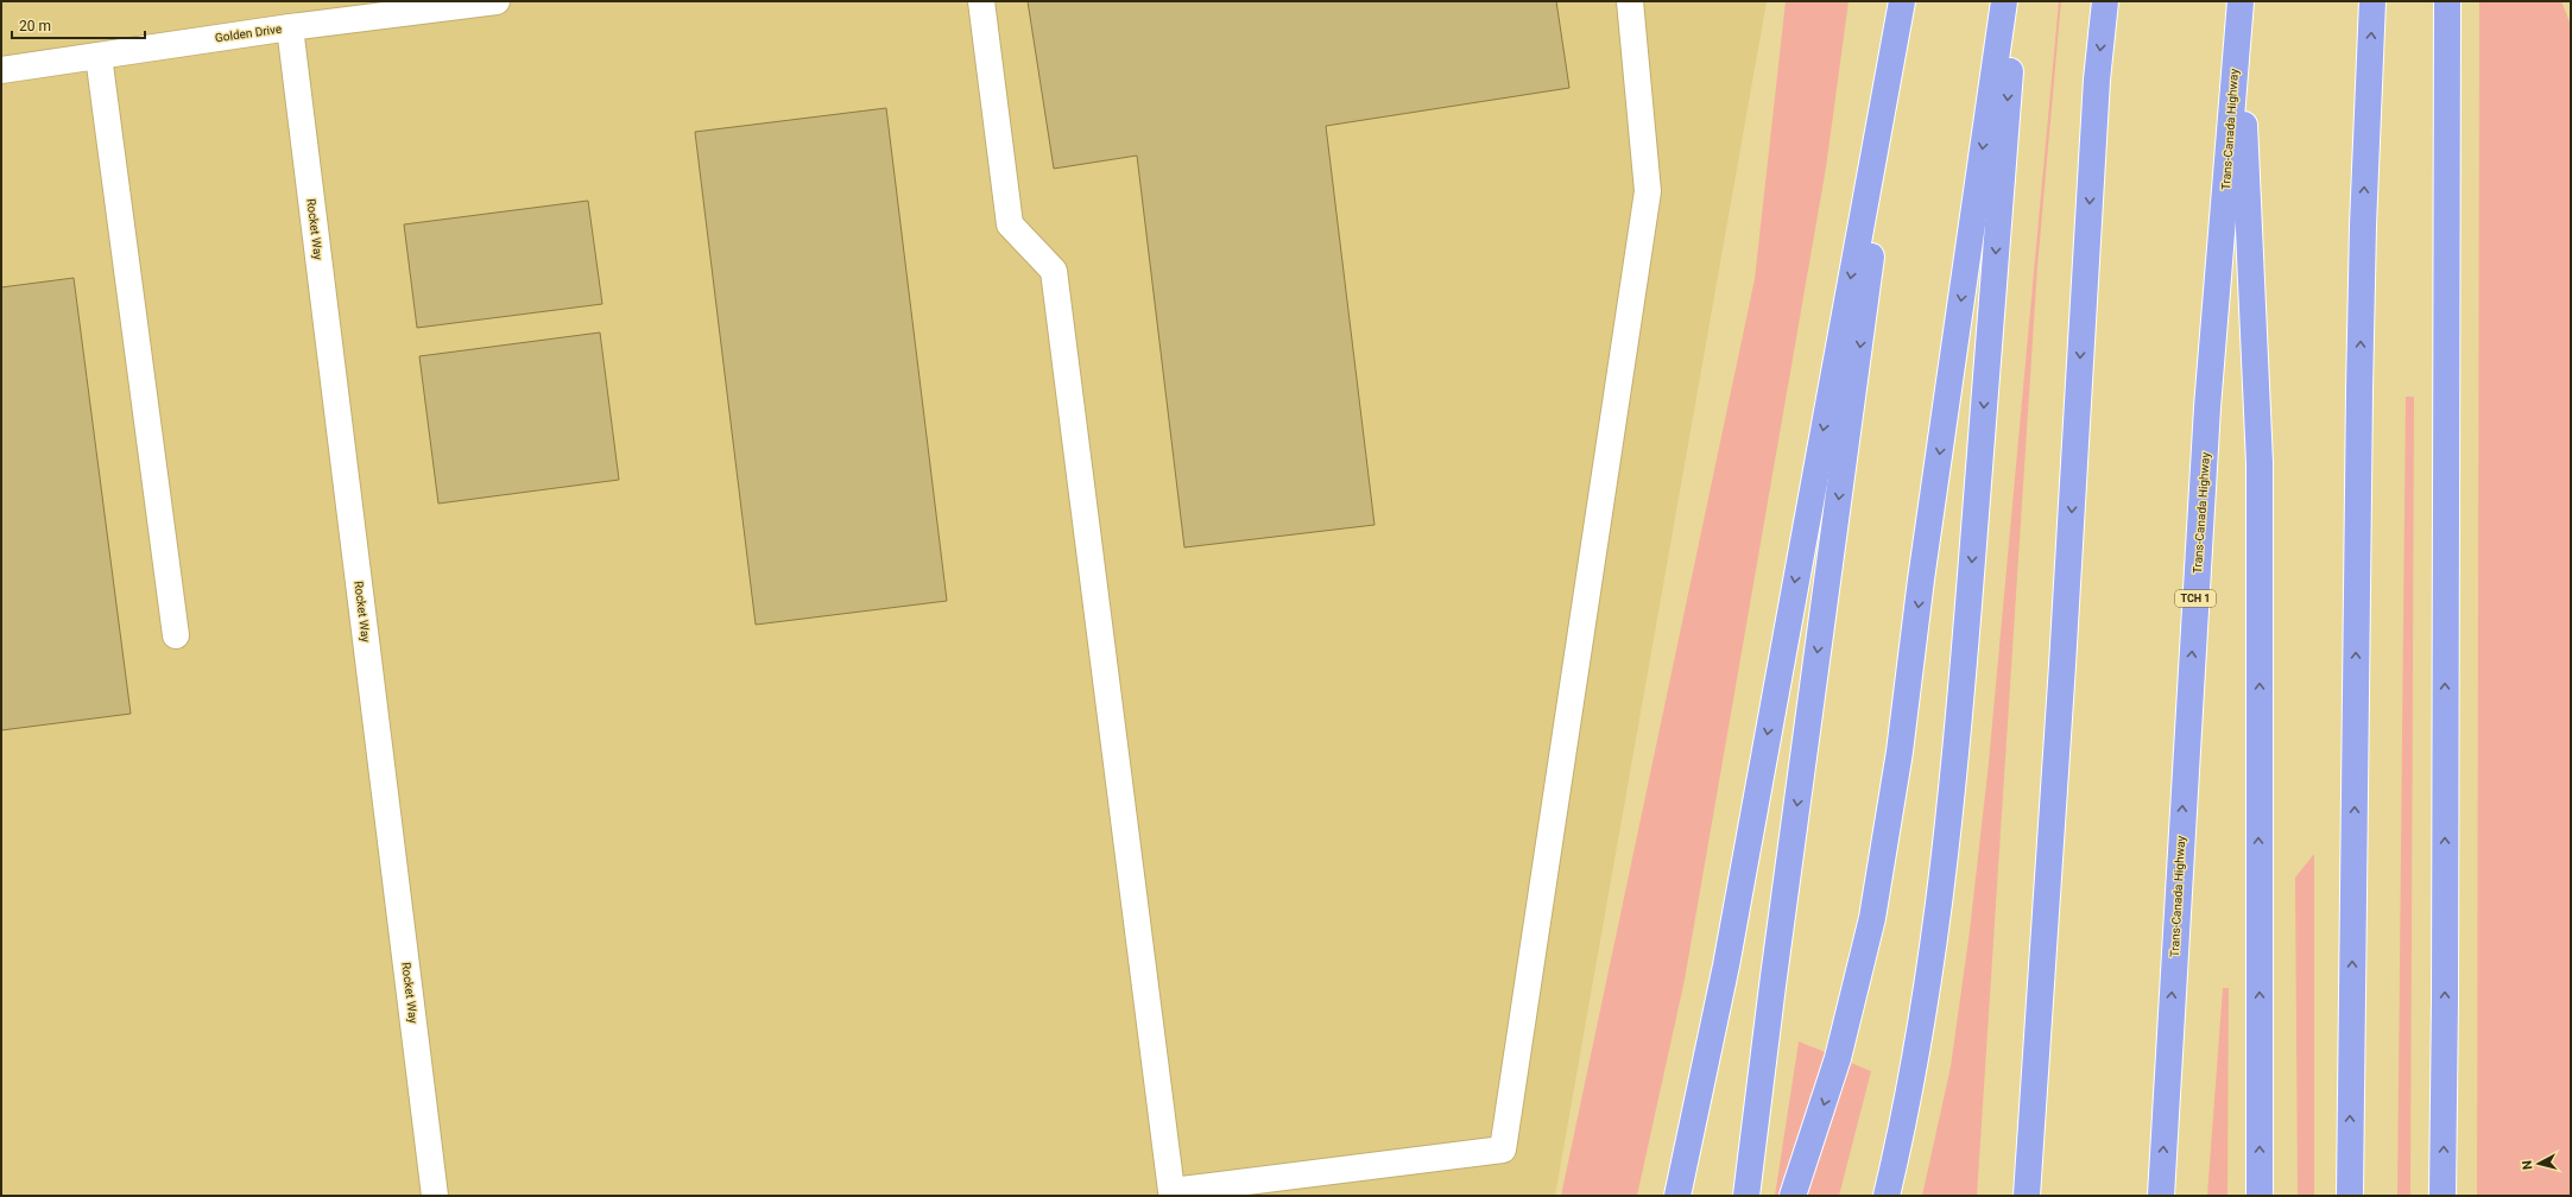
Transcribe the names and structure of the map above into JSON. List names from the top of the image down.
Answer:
{
  "streets": {
    "highway": ["Trans-Canada Highway", "TCH 1"],
    "street": ["Golden Drive", "Rocket Way"]
  },
  "crossings": [
    ["Golden Drive", "Rocket Way"]
  ],
  "scale_bar": "20 m",
  "north": "left"
}
